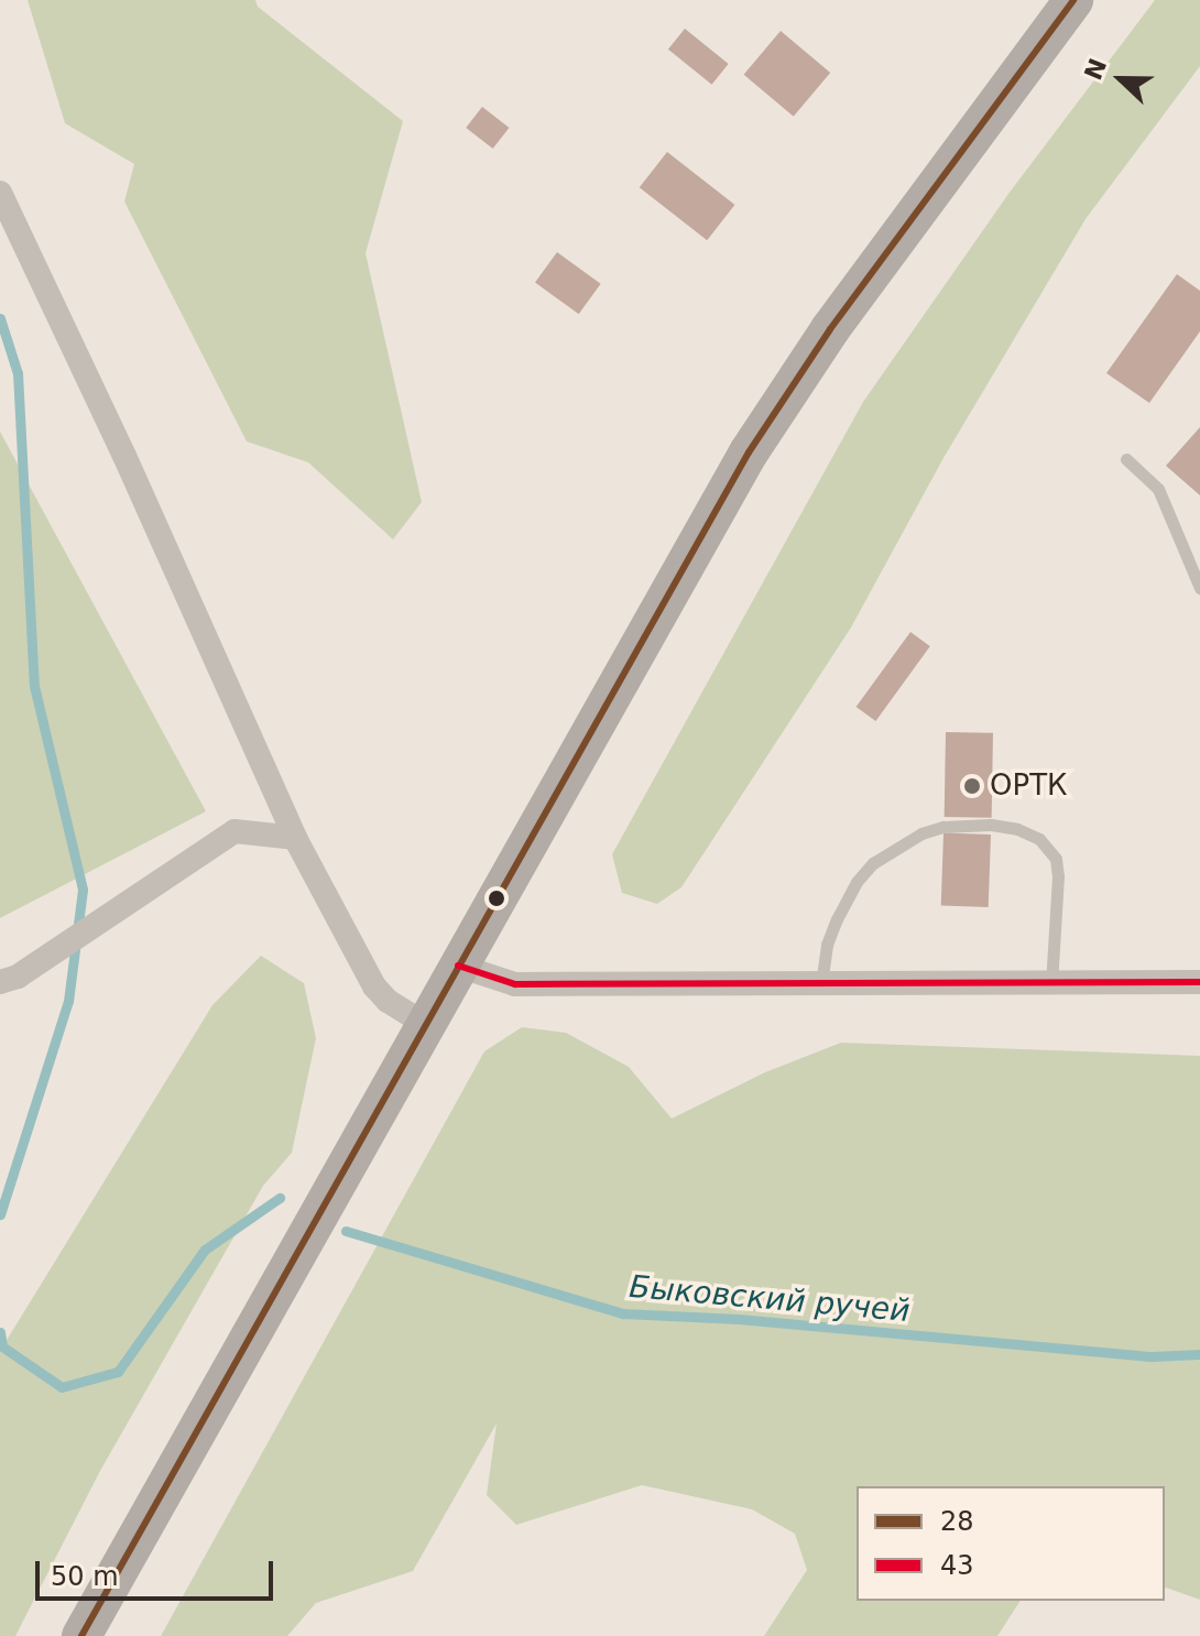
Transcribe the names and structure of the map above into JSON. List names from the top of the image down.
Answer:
{
  "water": ["Быковский ручей"],
  "places": ["ОРТК"],
  "lines": ["transit line 28", "transit line 43"],
  "legend": ["28", "43"],
  "scale_bar": "50 m",
  "north": "left"
}
